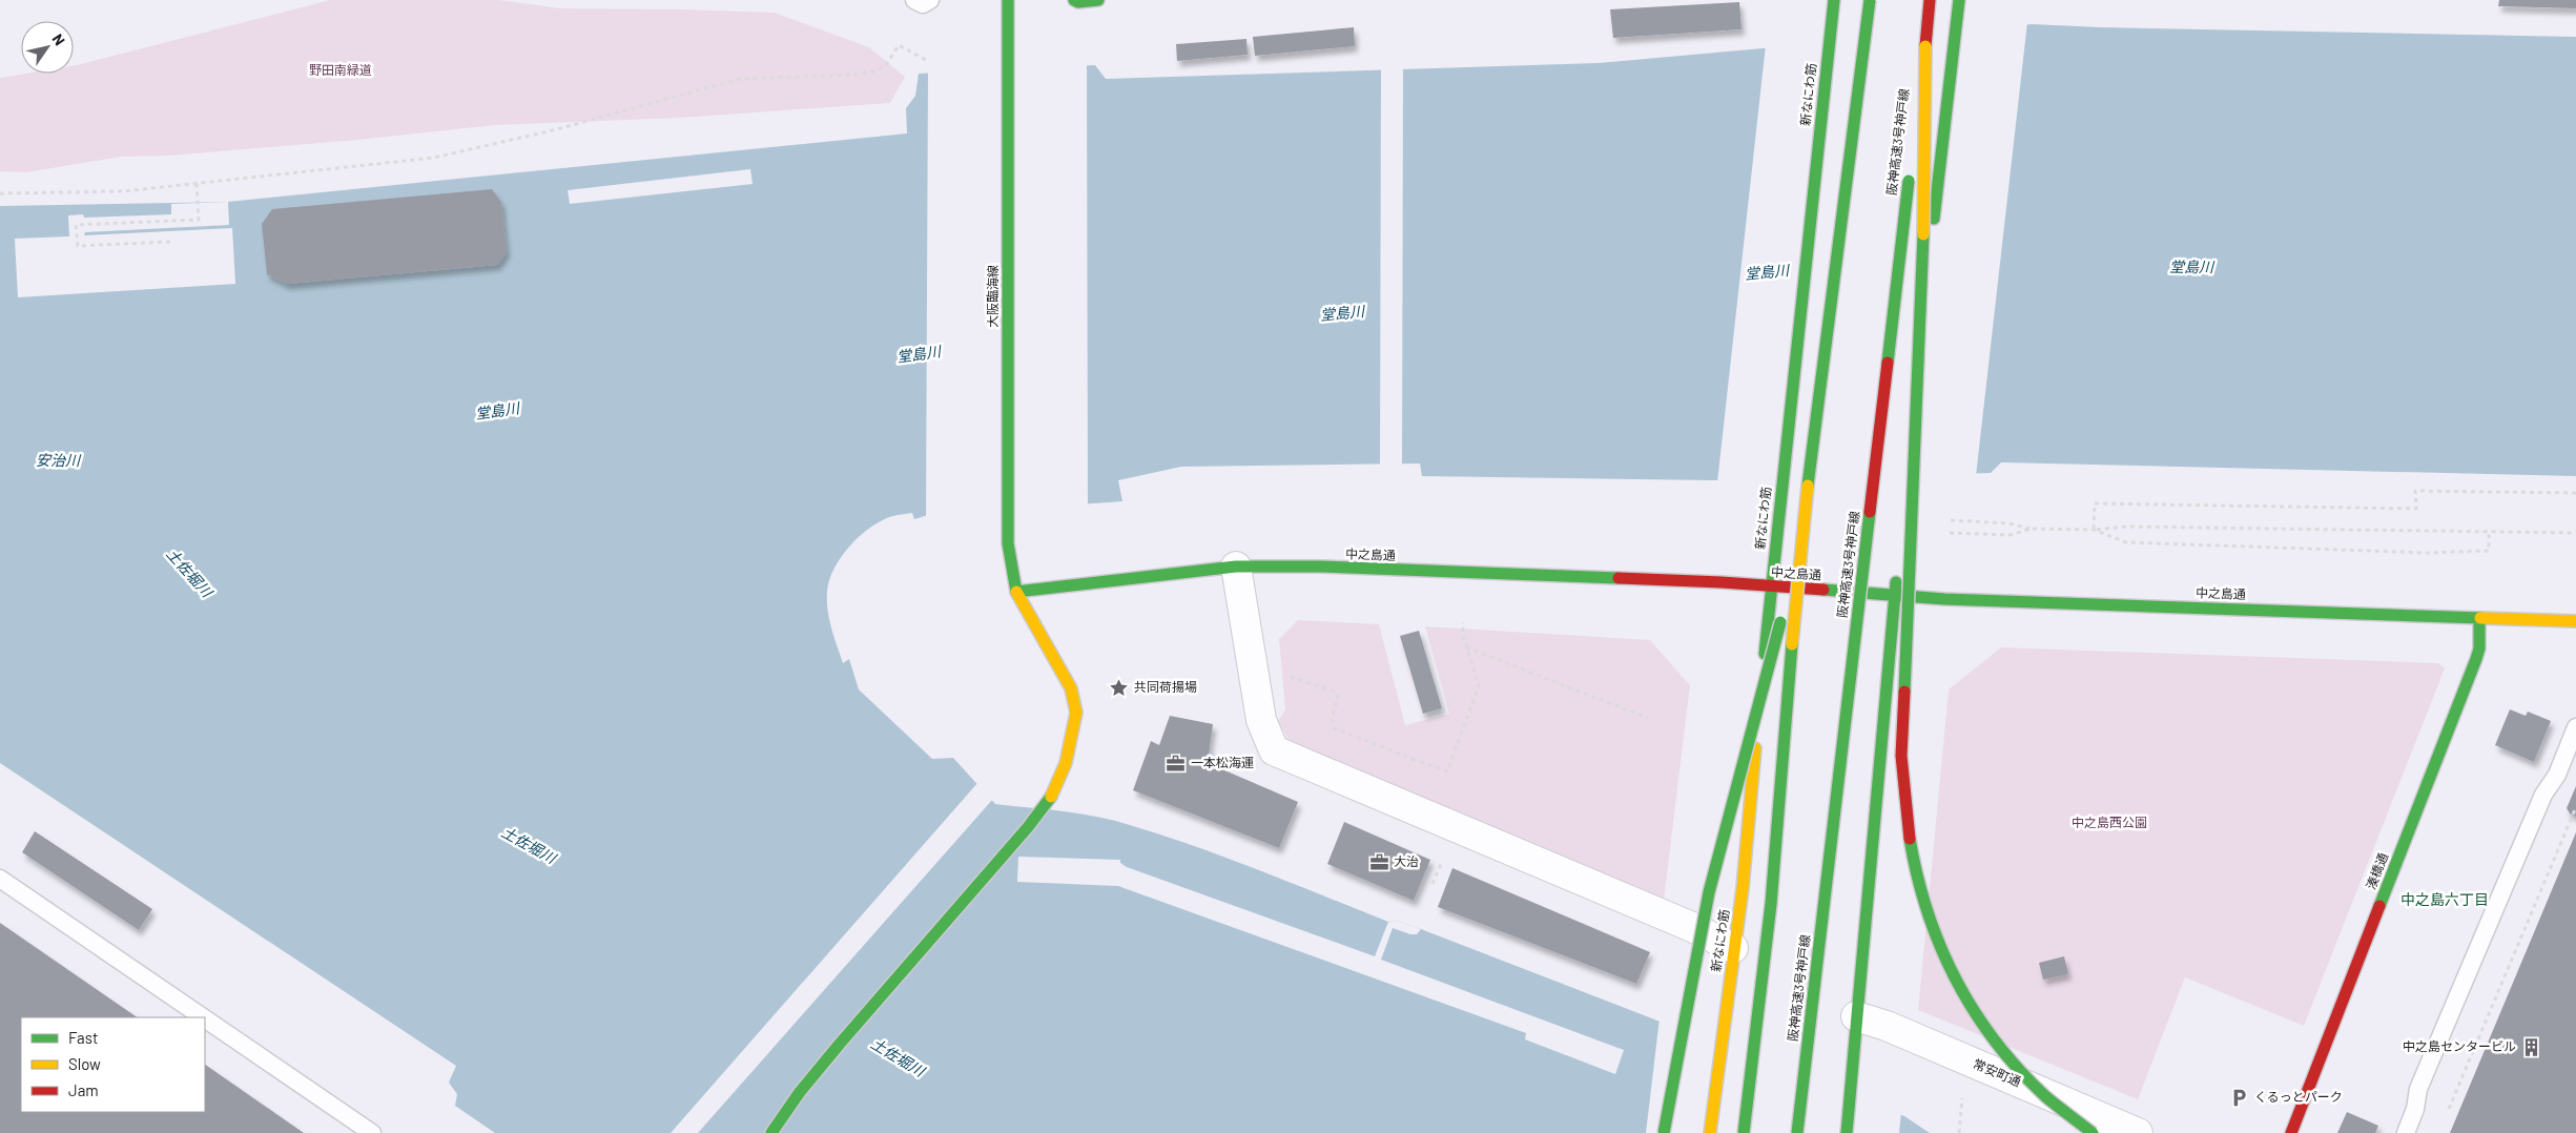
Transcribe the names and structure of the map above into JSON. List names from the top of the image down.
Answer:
{
  "streets": {
    "main road": [
      "新なにわ筋",
      "阪神高速3号神戸線",
      "大阪臨海線",
      "中之島通",
      "湊橋通"
    ],
    "street": ["常安町通"]
  },
  "crossings": [
    ["新なにわ筋", "中之島通"],
    ["大阪臨海線", "中之島通"],
    ["中之島通", "湊橋通"]
  ],
  "districts": ["中之島六丁目"],
  "water": ["堂島川", "安治川", "土佐堀川"],
  "parks": ["野田南緑道", "中之島西公園"],
  "places": {
    "place": ["共同荷揚場"],
    "office": ["一本松海運", "大治"],
    "building": ["中之島センタービル"],
    "parking": ["くるっとパーク"]
  },
  "legend": ["Fast", "Slow", "Jam"],
  "north": "top right"
}
